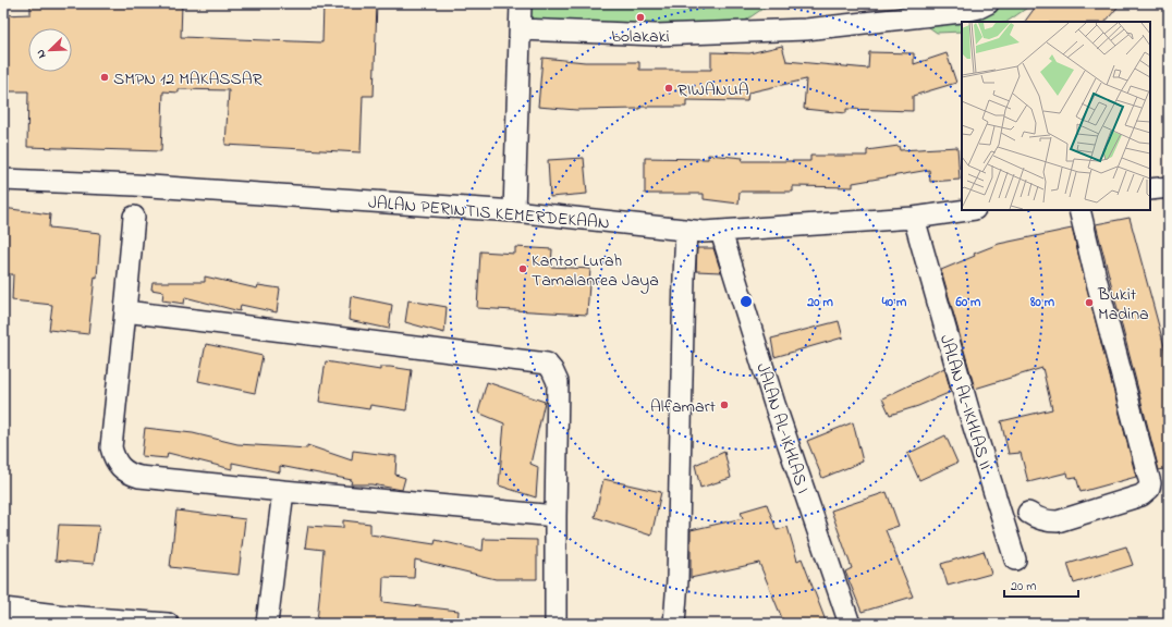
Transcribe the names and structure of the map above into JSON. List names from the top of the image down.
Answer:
{
  "streets": {
    "street": ["JALAN PERINTIS KEMERDEKAAN", "JALAN AL-IKHLAS II", "JALAN AL-IKHLAS I"]
  },
  "crossings": [
    ["JALAN PERINTIS KEMERDEKAAN", "JALAN AL-IKHLAS II"],
    ["JALAN PERINTIS KEMERDEKAAN", "JALAN AL-IKHLAS I"]
  ],
  "places": [
    "bolakaki",
    "SMPN 12 MAKASSAR",
    "RIWANUA",
    "Kantor Lurah Tamalanrea Jaya",
    "Bukit Madina",
    "Alfamart"
  ],
  "scale_bar": "20 m",
  "north": "bottom left",
  "rings": [
    "20 m",
    "40 m",
    "60 m",
    "80 m"
  ]
}
